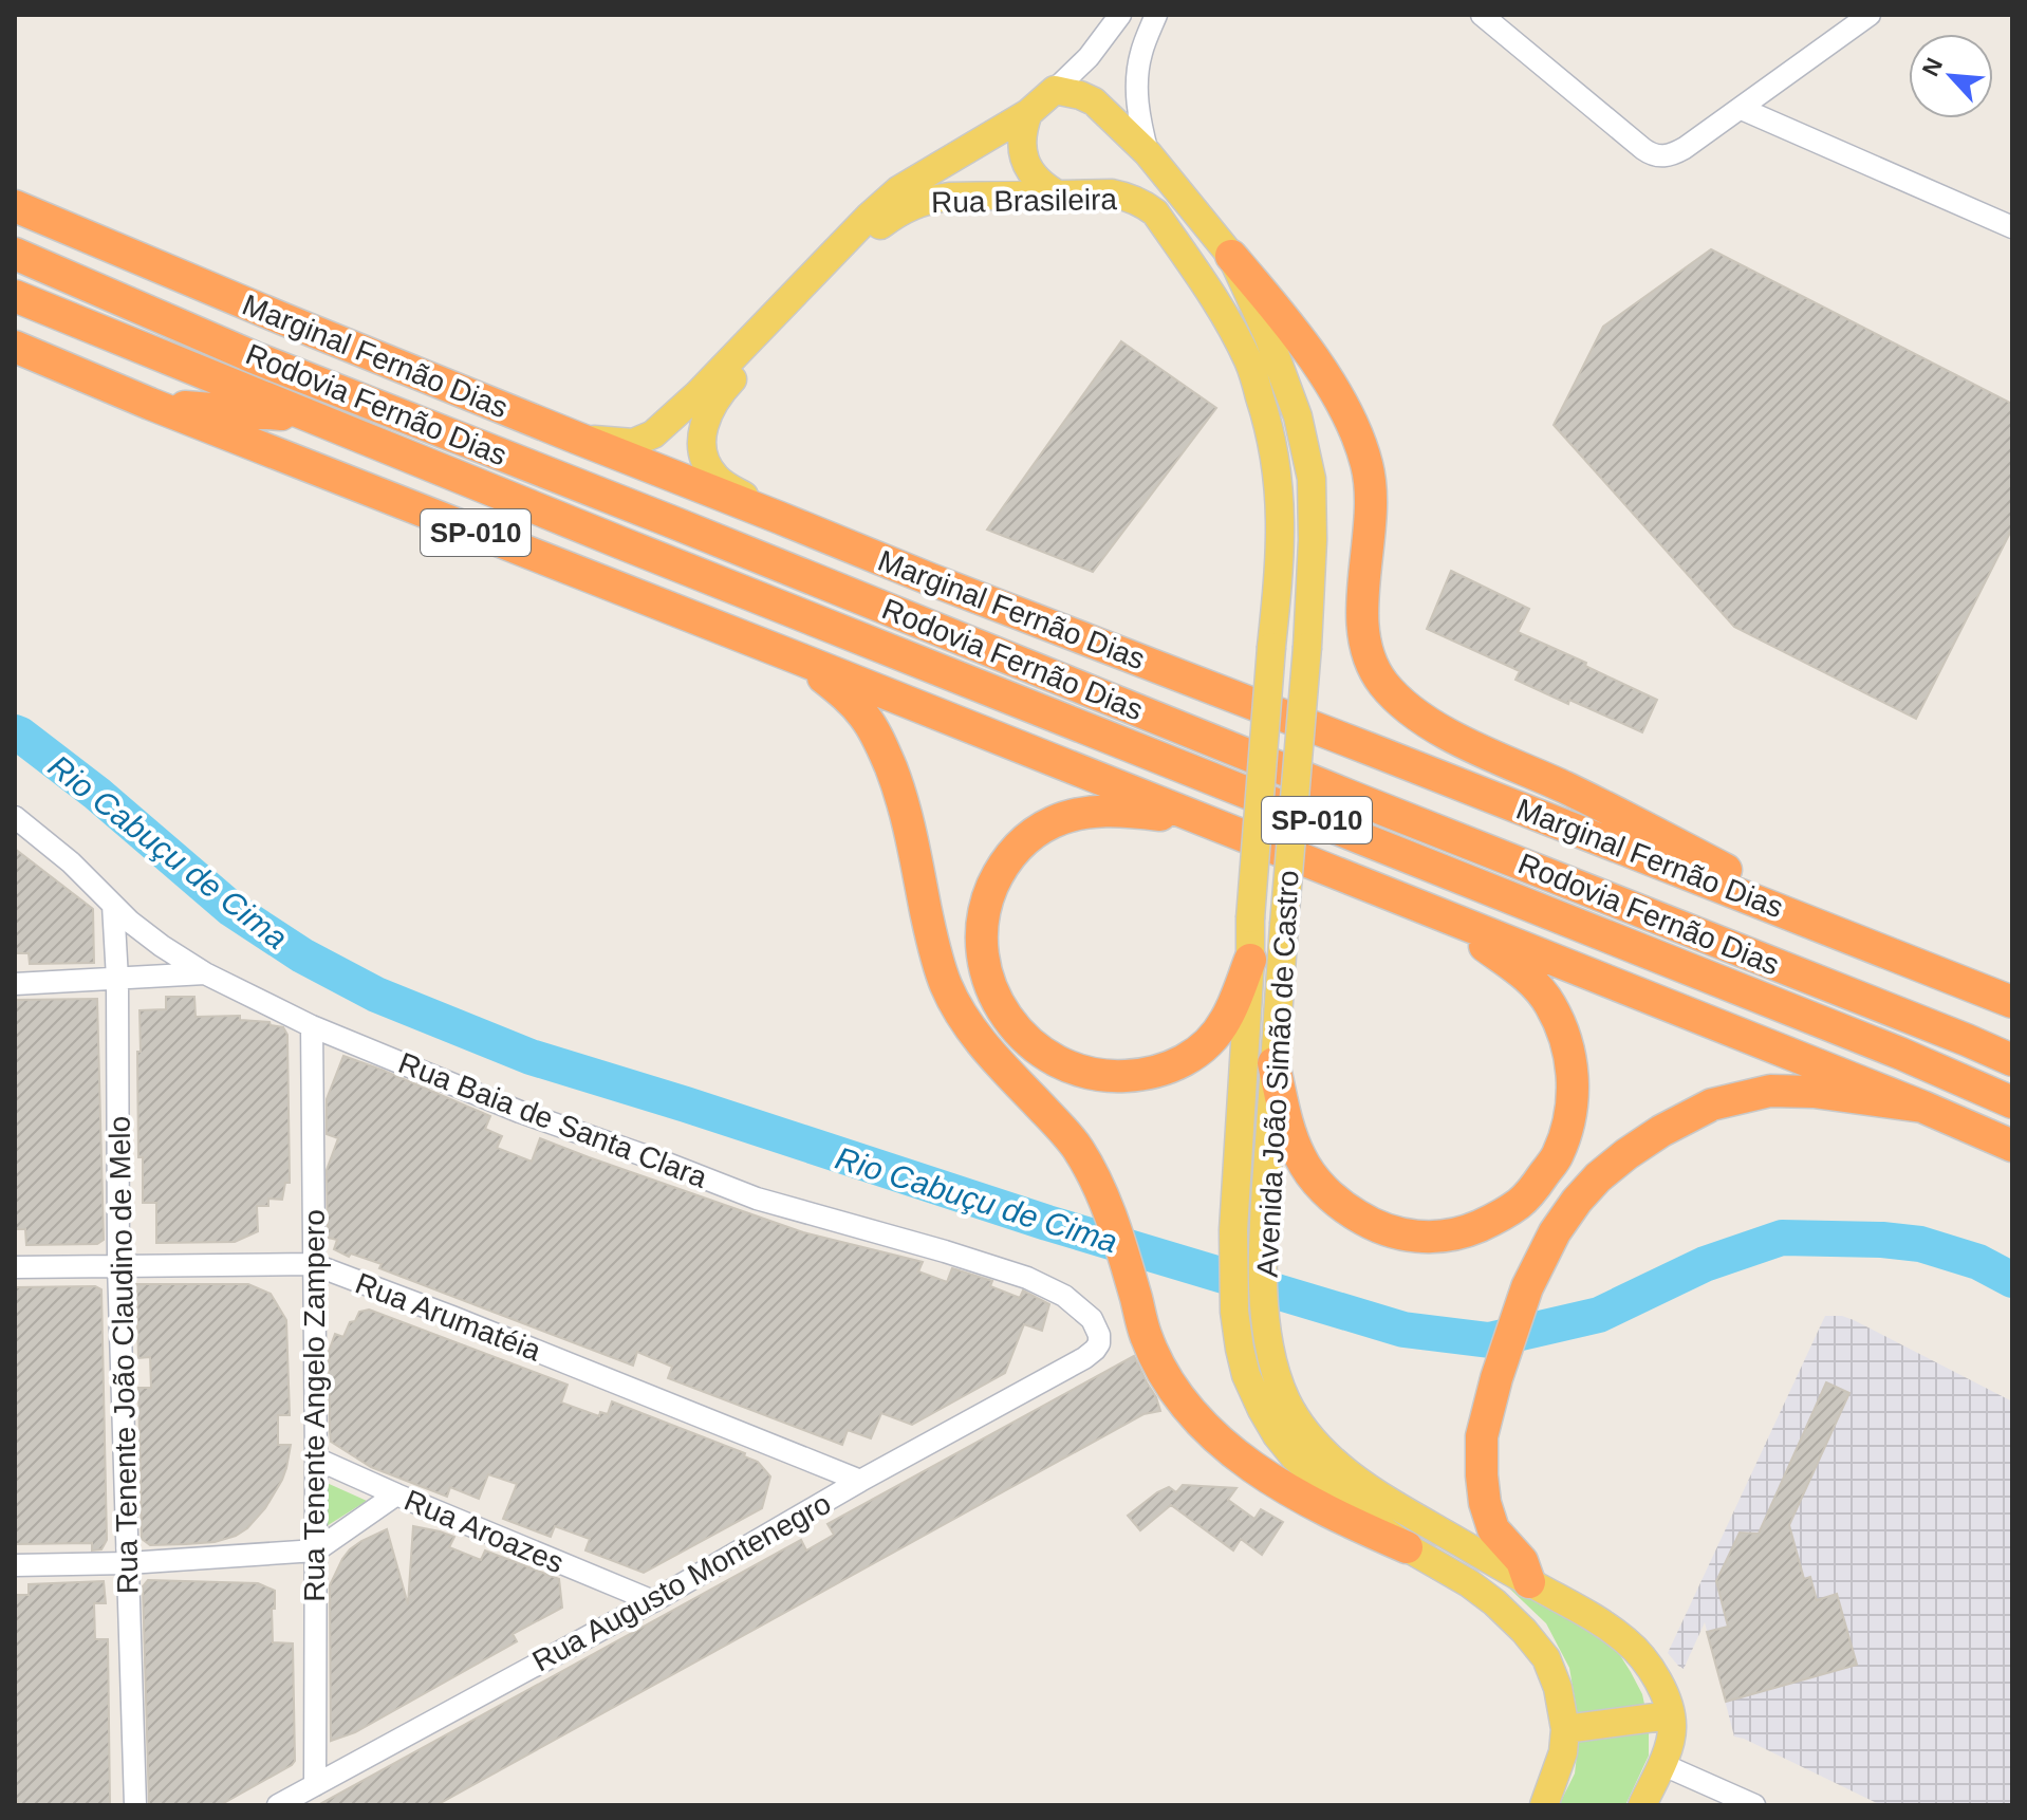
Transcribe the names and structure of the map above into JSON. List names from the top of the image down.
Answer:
{
  "streets": {
    "highway": ["Marginal Fernão Dias", "Rodovia Fernão Dias", "SP-010"],
    "main road": ["Rua Brasileira", "Avenida João Simão de Castro"],
    "street": [
      "Rua Baia de Santa Clara",
      "Rua Arumatéia",
      "Rua Tenente João Claudino de Melo",
      "Rua Tenente Angelo Zampero",
      "Rua Aroazes",
      "Rua Augusto Montenegro"
    ]
  },
  "crossings": [
    ["Rua Brasileira", "Marginal Fernão Dias"],
    ["Rua Brasileira", "Avenida João Simão de Castro"],
    ["Rua Baia de Santa Clara", "Rua Tenente João Claudino de Melo"],
    ["Rua Baia de Santa Clara", "Rua Tenente Angelo Zampero"],
    ["Rua Baia de Santa Clara", "Rua Augusto Montenegro"],
    ["Rua Arumatéia", "Rua Tenente João Claudino de Melo"],
    ["Rua Arumatéia", "Rua Tenente Angelo Zampero"],
    ["Rua Arumatéia", "Rua Augusto Montenegro"],
    ["Rua Tenente Angelo Zampero", "Rua Aroazes"],
    ["Rua Tenente Angelo Zampero", "Rua Augusto Montenegro"],
    ["Rua Aroazes", "Rua Augusto Montenegro"]
  ],
  "water": ["Rio Cabuçu de Cima"],
  "north": "top left"
}
